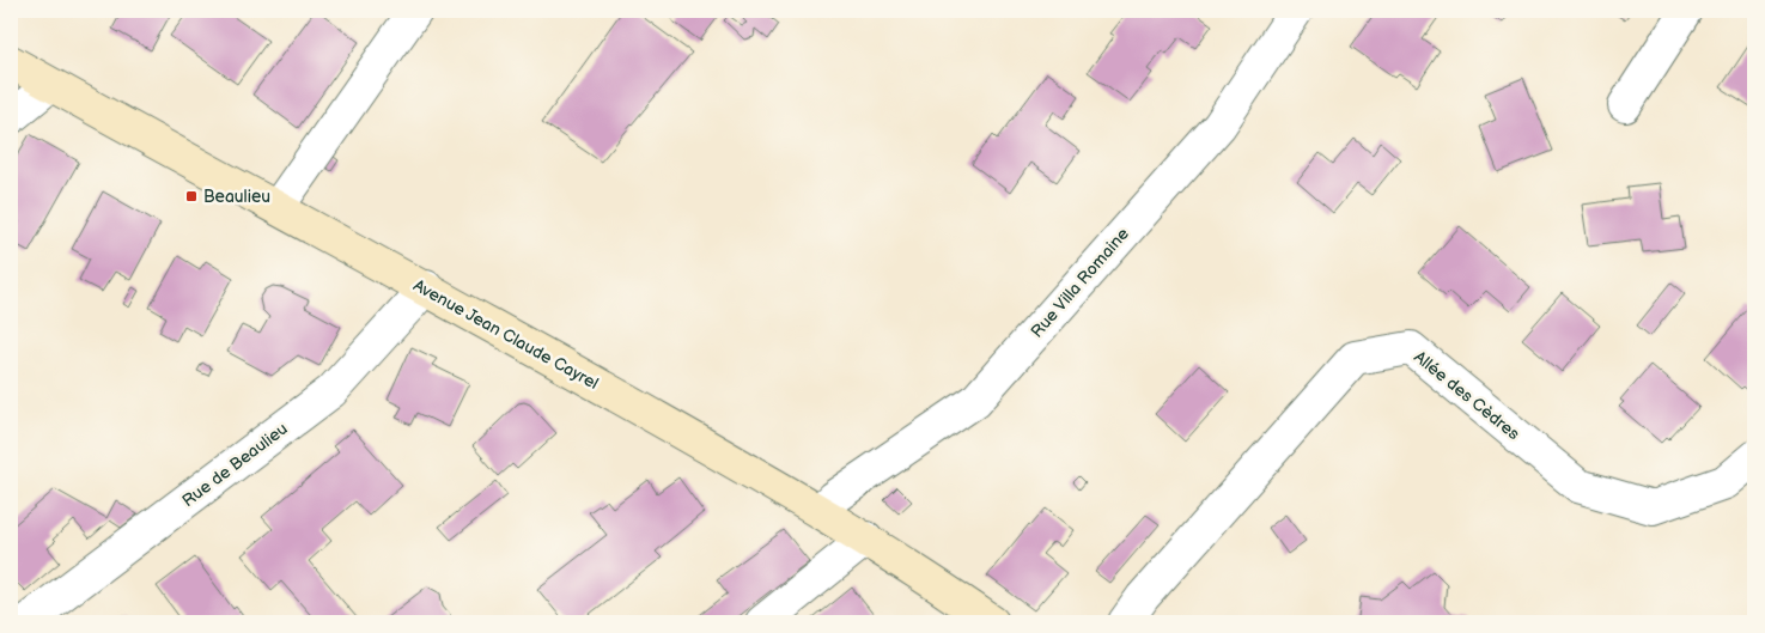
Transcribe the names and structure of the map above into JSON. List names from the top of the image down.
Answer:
{
  "streets": {
    "main road": ["Avenue Jean Claude Cayrel"],
    "street": ["Rue Villa Romaine", "Allée des Cèdres", "Rue de Beaulieu"]
  },
  "crossings": [
    ["Rue Villa Romaine", "Avenue Jean Claude Cayrel"],
    ["Avenue Jean Claude Cayrel", "Rue de Beaulieu"]
  ],
  "places": {
    "transit": ["Beaulieu"]
  }
}
